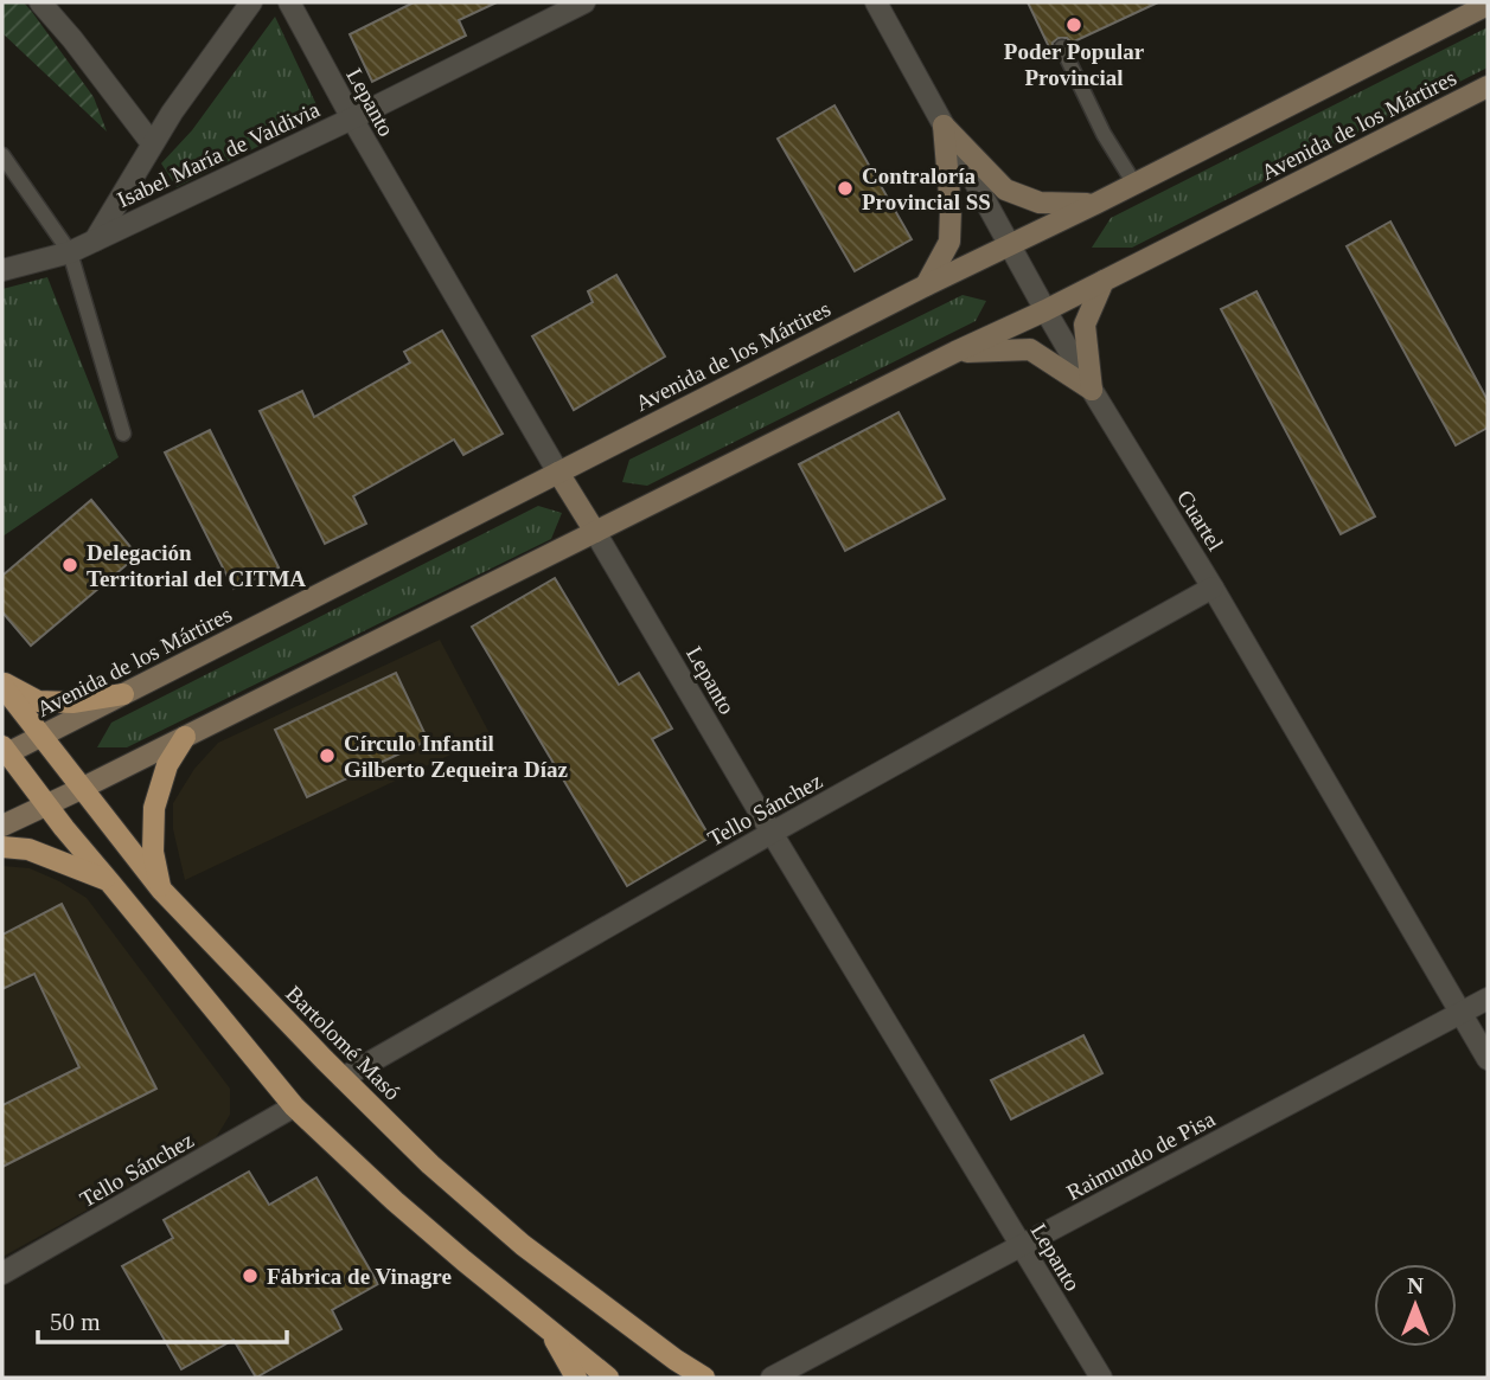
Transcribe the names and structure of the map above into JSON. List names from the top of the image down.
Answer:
{
  "streets": {
    "main road": ["Lepanto", "Avenida de los Mártires", "Bartolomé Masó"],
    "street": [
      "Isabel María de Valdivia",
      "Cuartel",
      "Tello Sánchez",
      "Raimundo de Pisa"
    ]
  },
  "crossings": [
    ["Lepanto", "Avenida de los Mártires"],
    ["Lepanto", "Isabel María de Valdivia"],
    ["Lepanto", "Tello Sánchez"],
    ["Lepanto", "Raimundo de Pisa"],
    ["Avenida de los Mártires", "Cuartel"],
    ["Avenida de los Mártires", "Bartolomé Masó"],
    ["Cuartel", "Tello Sánchez"],
    ["Cuartel", "Raimundo de Pisa"],
    ["Tello Sánchez", "Bartolomé Masó"]
  ],
  "places": [
    "Poder Popular Provincial",
    "Contraloría Provincial SS",
    "Delegación Territorial del CITMA",
    "Círculo Infantil Gilberto Zequeira Díaz",
    "Fábrica de Vinagre"
  ],
  "scale_bar": "50 m",
  "north": "top"
}
